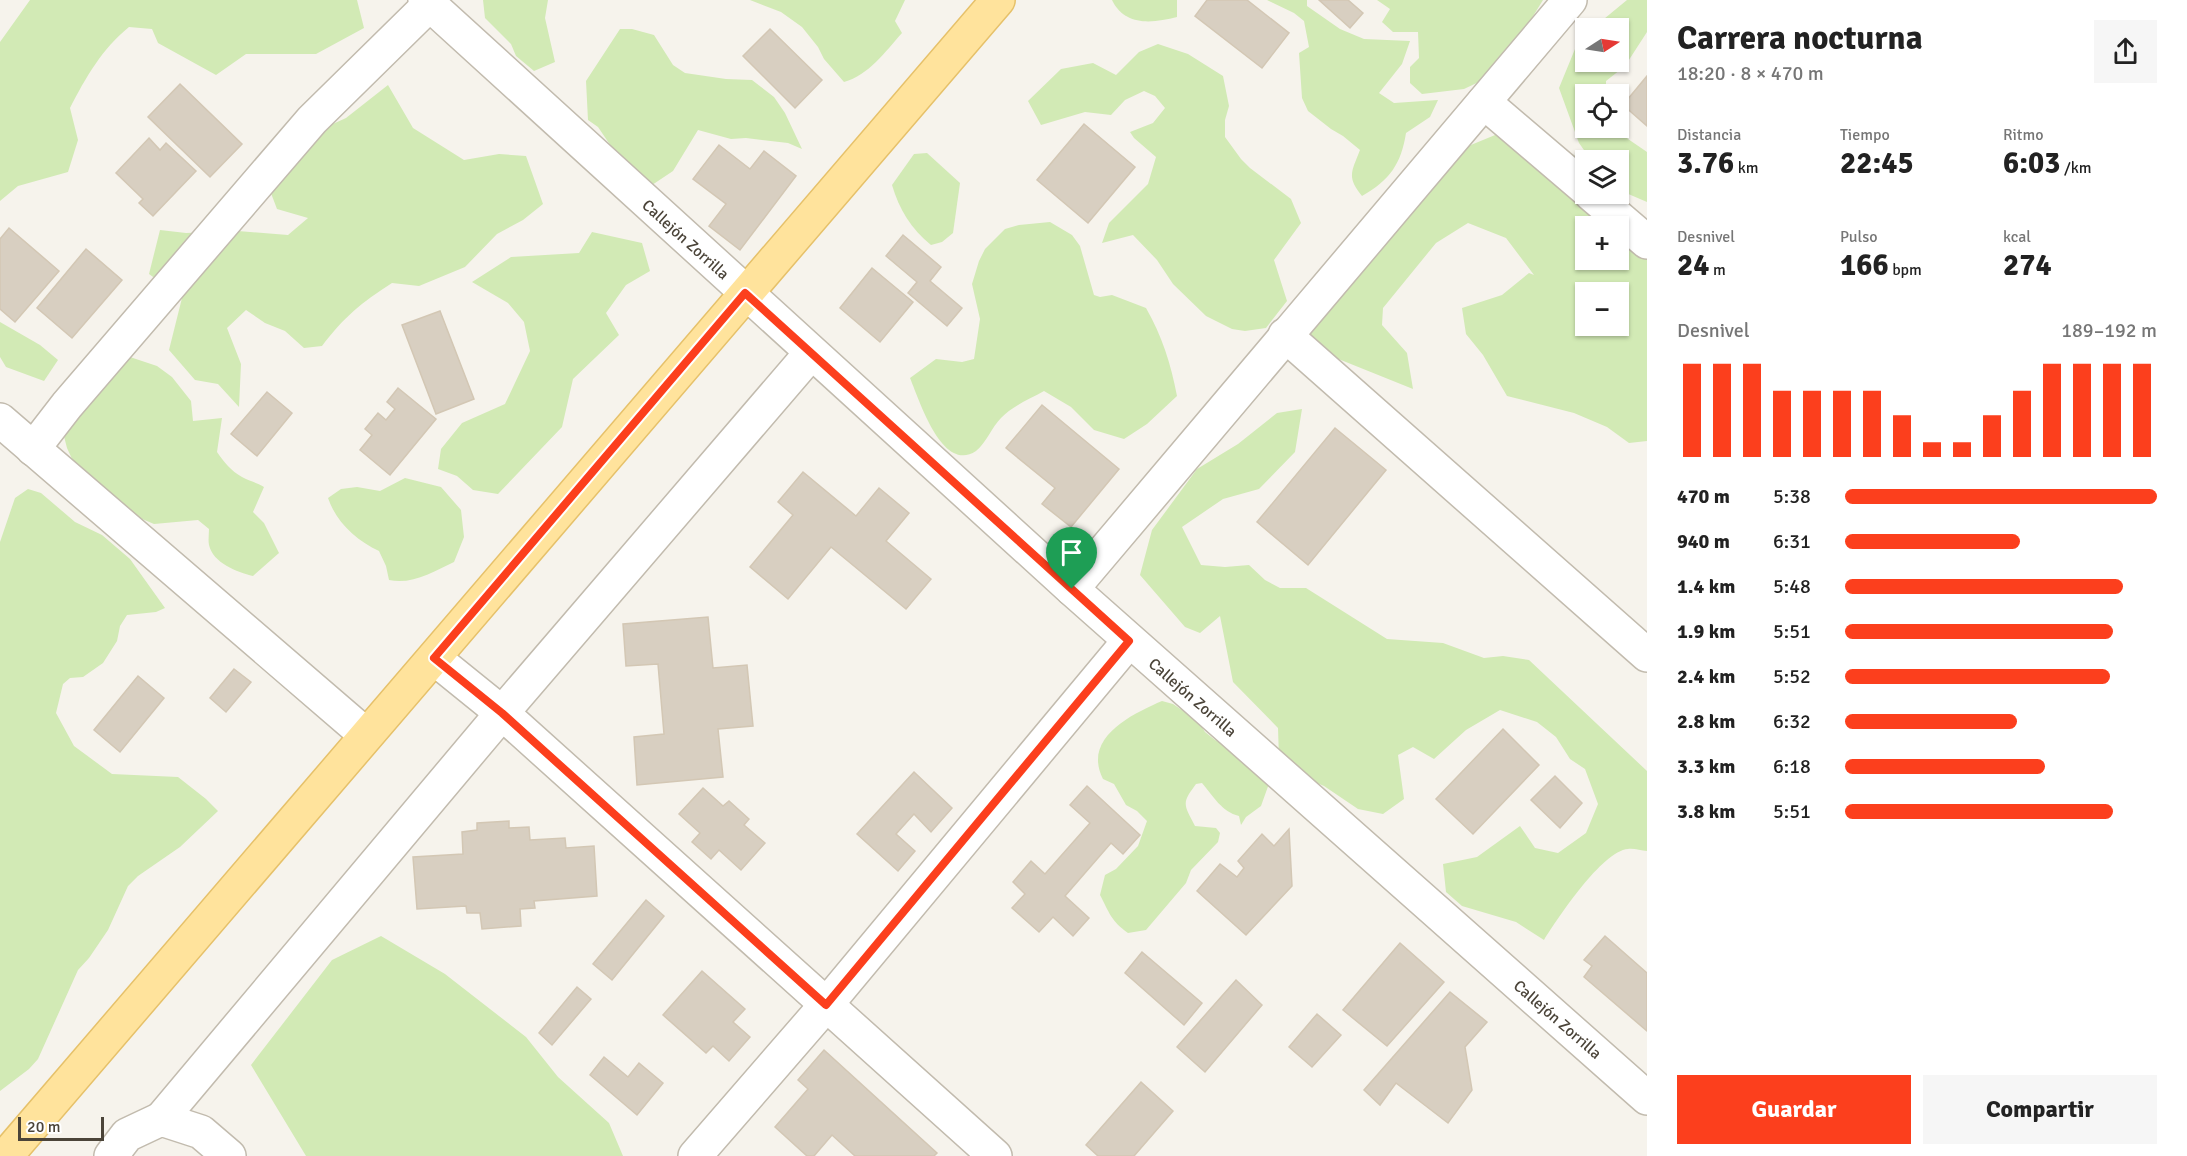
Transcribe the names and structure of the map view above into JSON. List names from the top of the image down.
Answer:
{
  "streets": {
    "street": ["Callejón Zorrilla"]
  },
  "scale_bar": "20 m",
  "north": "right",
  "page": {
    "heading": ["Carrera nocturna", "18:20 · 8 × 470 m"],
    "map_buttons": ["+", "−"],
    "stats": [
      ["Distancia", "3.76 km"],
      ["Tiempo", "22:45"],
      ["Ritmo", "6:03 /km"],
      ["Desnivel", "24 m"],
      ["Pulso", "166 bpm"],
      ["kcal", "274"]
    ],
    "chart": ["Desnivel", "189–192 m"],
    "list": [
      {
        "name": "470 m",
        "note": "5:38"
      },
      {
        "name": "940 m",
        "note": "6:31"
      },
      {
        "name": "1.4 km",
        "note": "5:48"
      },
      {
        "name": "1.9 km",
        "note": "5:51"
      },
      {
        "name": "2.4 km",
        "note": "5:52"
      },
      {
        "name": "2.8 km",
        "note": "6:32"
      },
      {
        "name": "3.3 km",
        "note": "6:18"
      },
      {
        "name": "3.8 km",
        "note": "5:51"
      }
    ],
    "buttons": ["Guardar", "Compartir"],
    "scale": "20 m"
  }
}
